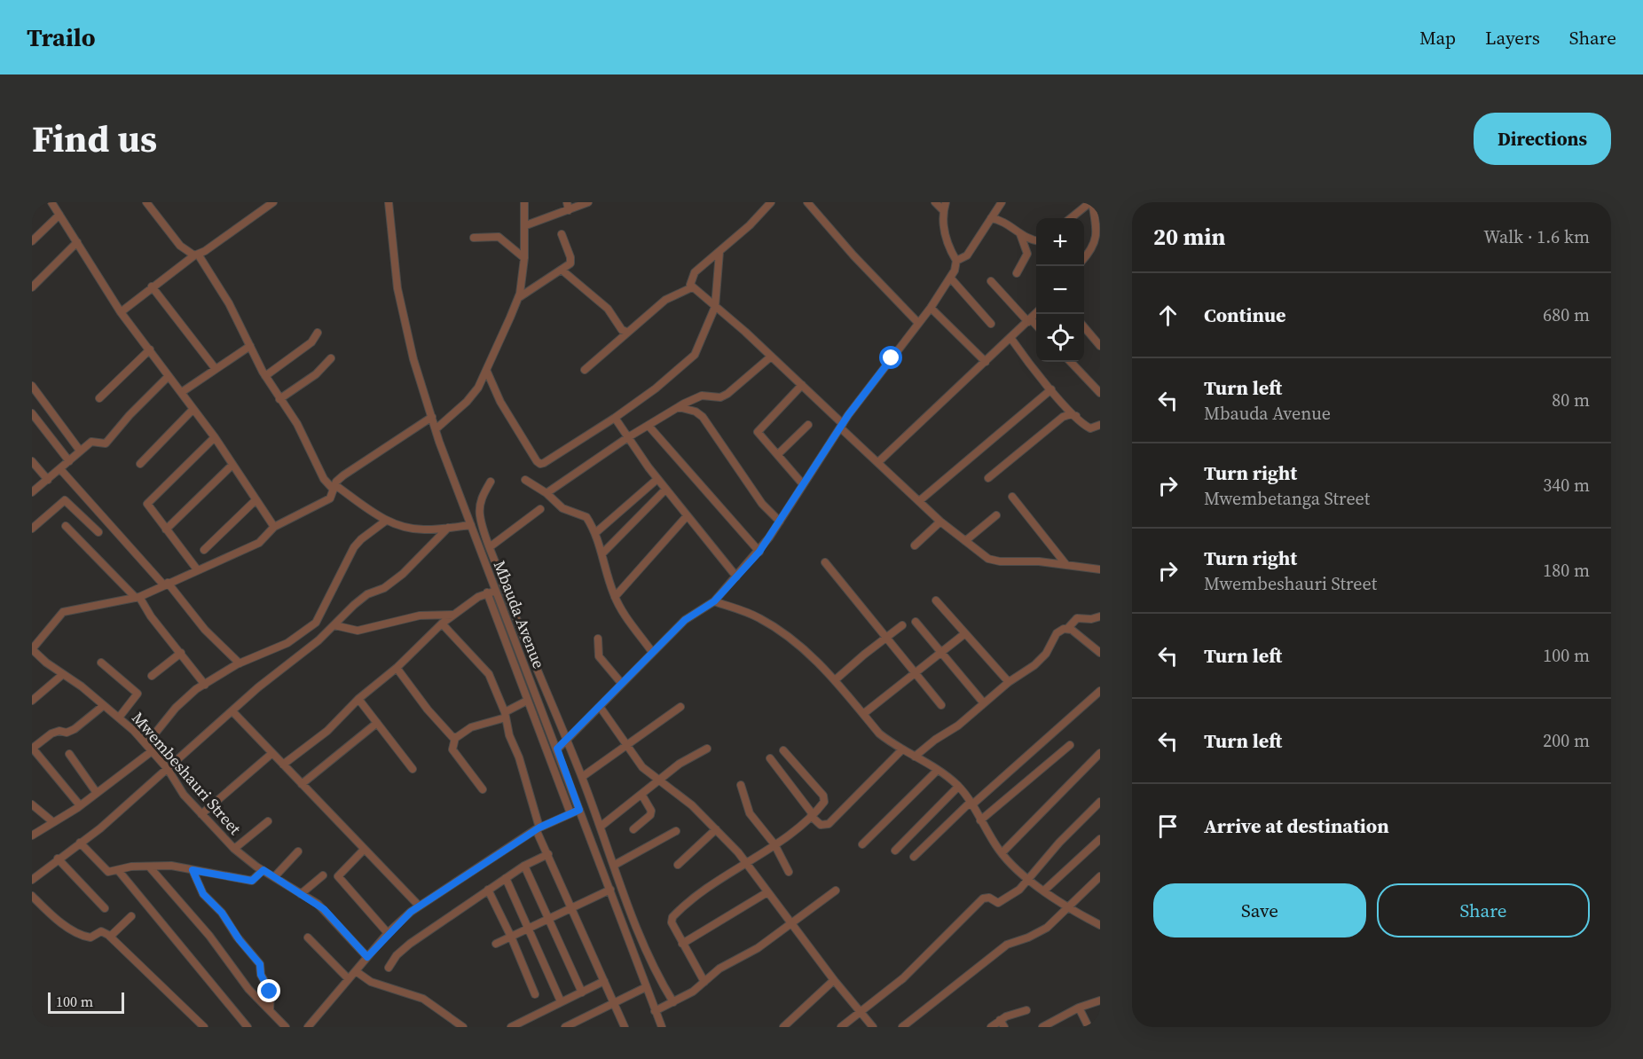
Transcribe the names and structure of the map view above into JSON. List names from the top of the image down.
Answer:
{
  "streets": {
    "street": ["Mbauda Avenue", "Mwembeshauri Street"]
  },
  "scale_bar": "100 m",
  "page": {
    "header": "Trailo",
    "nav": ["Map", "Layers", "Share"],
    "title": "Find us",
    "buttons": [
      "Directions",
      ["Save", "Share"]
    ],
    "heading": ["20 min", "Walk · 1.6 km"],
    "map_buttons": ["+", "−"],
    "list": [
      ["Continue", "680 m"],
      ["Turn left", "Mbauda Avenue", "80 m"],
      ["Turn right", "Mwembetanga Street", "340 m"],
      ["Turn right", "Mwembeshauri Street", "180 m"],
      ["Turn left", "100 m"],
      ["Turn left", "200 m"],
      "Arrive at destination"
    ],
    "scale": "100 m"
  }
}
